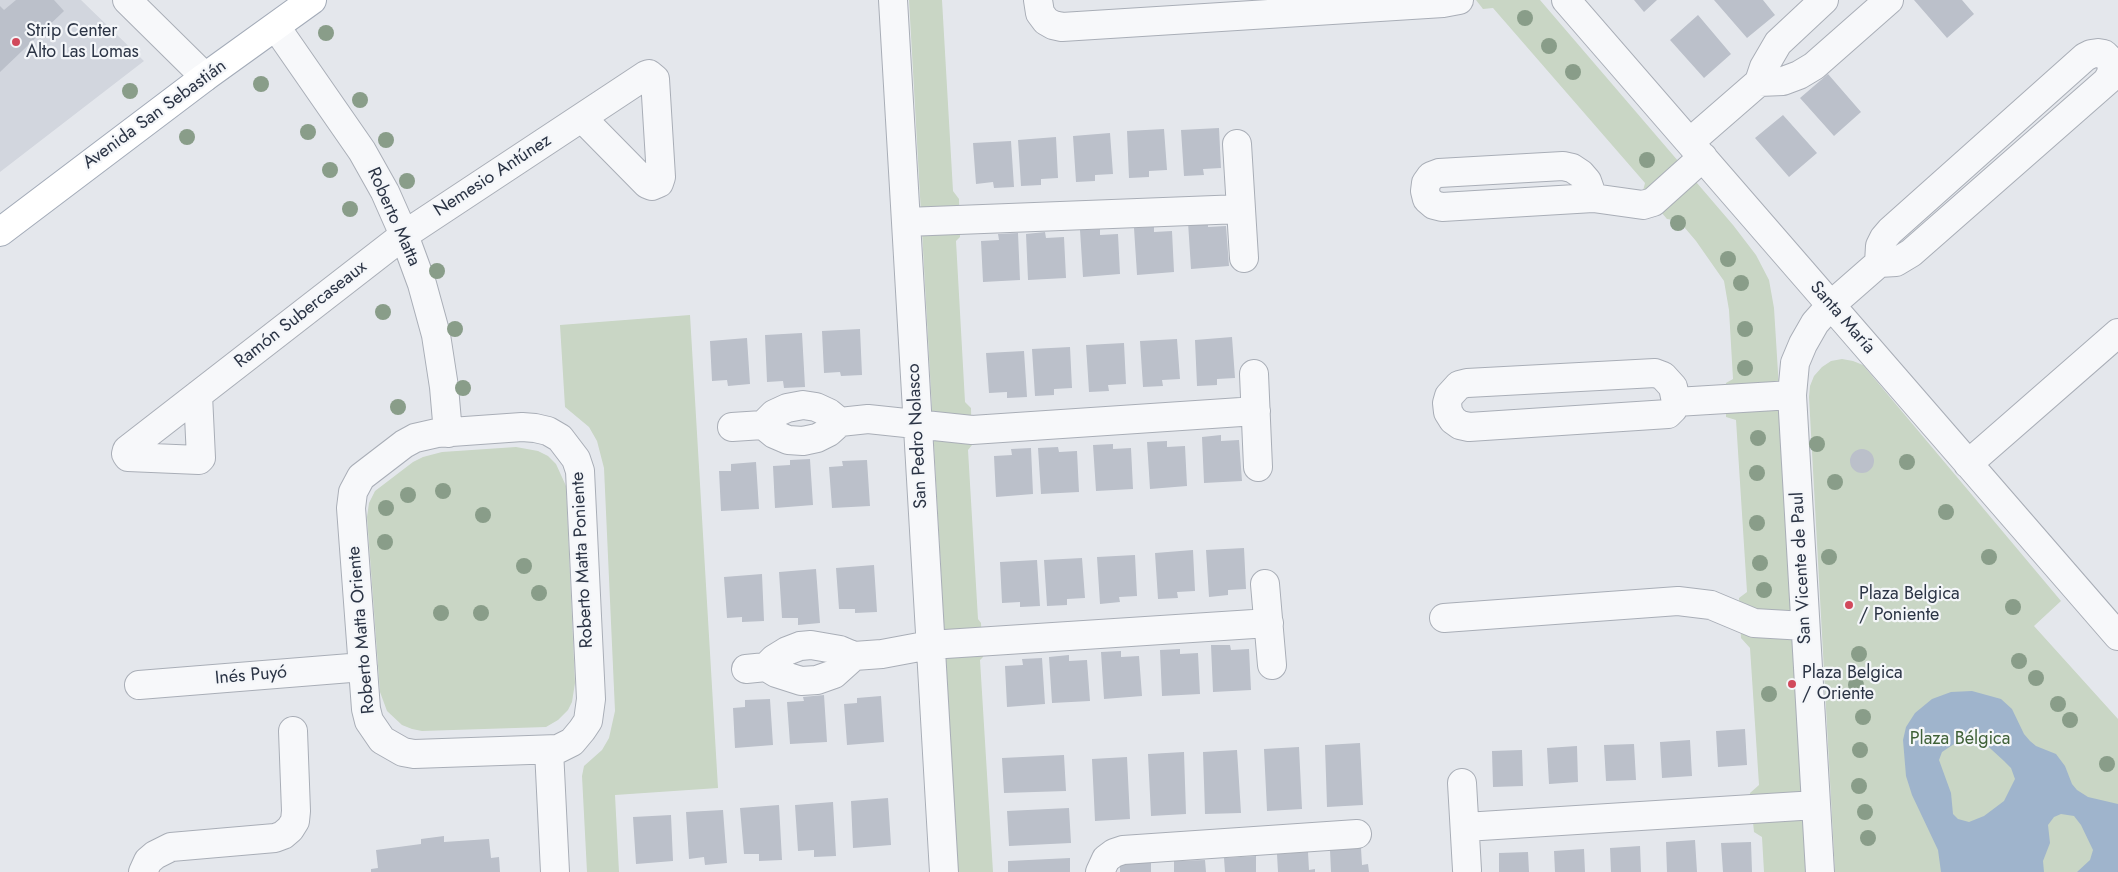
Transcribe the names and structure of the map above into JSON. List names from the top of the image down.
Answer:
{
  "streets": {
    "main road": ["Avenida San Sebastián"],
    "street": [
      "Nemesio Antúnez",
      "Roberto Matta",
      "Ramón Subercaseaux",
      "Santa María",
      "San Pedro Nolasco",
      "Roberto Matta Poniente",
      "San Vicente de Paul",
      "Roberto Matta Oriente",
      "Inés Puyó"
    ]
  },
  "crossings": [
    ["Avenida San Sebastián", "Roberto Matta"],
    ["Nemesio Antúnez", "Roberto Matta"],
    ["Nemesio Antúnez", "Ramón Subercaseaux"],
    ["Roberto Matta", "Ramón Subercaseaux"],
    ["Roberto Matta", "Roberto Matta Poniente"],
    ["Roberto Matta", "Roberto Matta Oriente"],
    ["Santa María", "San Vicente de Paul"],
    ["Roberto Matta Poniente", "Roberto Matta Oriente"],
    ["Roberto Matta Oriente", "Inés Puyó"]
  ],
  "parks": ["Plaza Bélgica"],
  "places": ["Strip Center Alto Las Lomas", "Plaza Belgica / Poniente", "Plaza Belgica / Oriente"]
}
